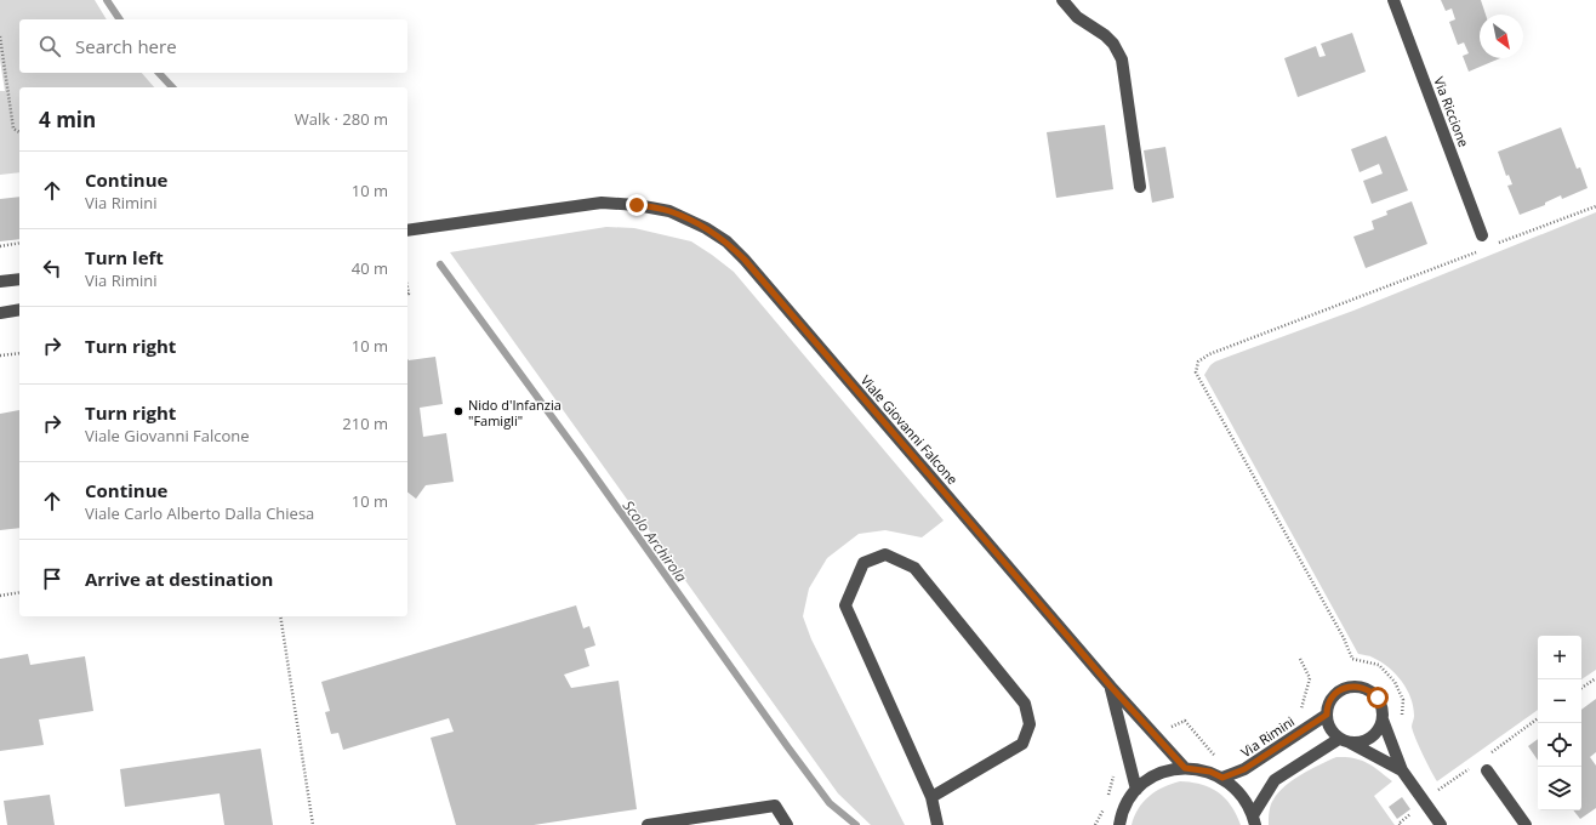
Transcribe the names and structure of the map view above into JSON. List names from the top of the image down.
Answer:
{
  "streets": {
    "street": ["Via Riccione", "Viale Giovanni Falcone", "Via Rimini"]
  },
  "water": ["Scolo Archirola"],
  "places": ["Nido d'Infanzia \"Famigli\""],
  "north": "bottom right",
  "page": {
    "search": "Search here",
    "heading": ["4 min", "Walk · 280 m"],
    "list": [
      ["Continue", "Via Rimini", "10 m"],
      ["Turn left", "Via Rimini", "40 m"],
      ["Turn right", "10 m"],
      ["Turn right", "Viale Giovanni Falcone", "210 m"],
      ["Continue", "Viale Carlo Alberto Dalla Chiesa", "10 m"],
      "Arrive at destination"
    ],
    "map_buttons": ["+", "−"]
  }
}
